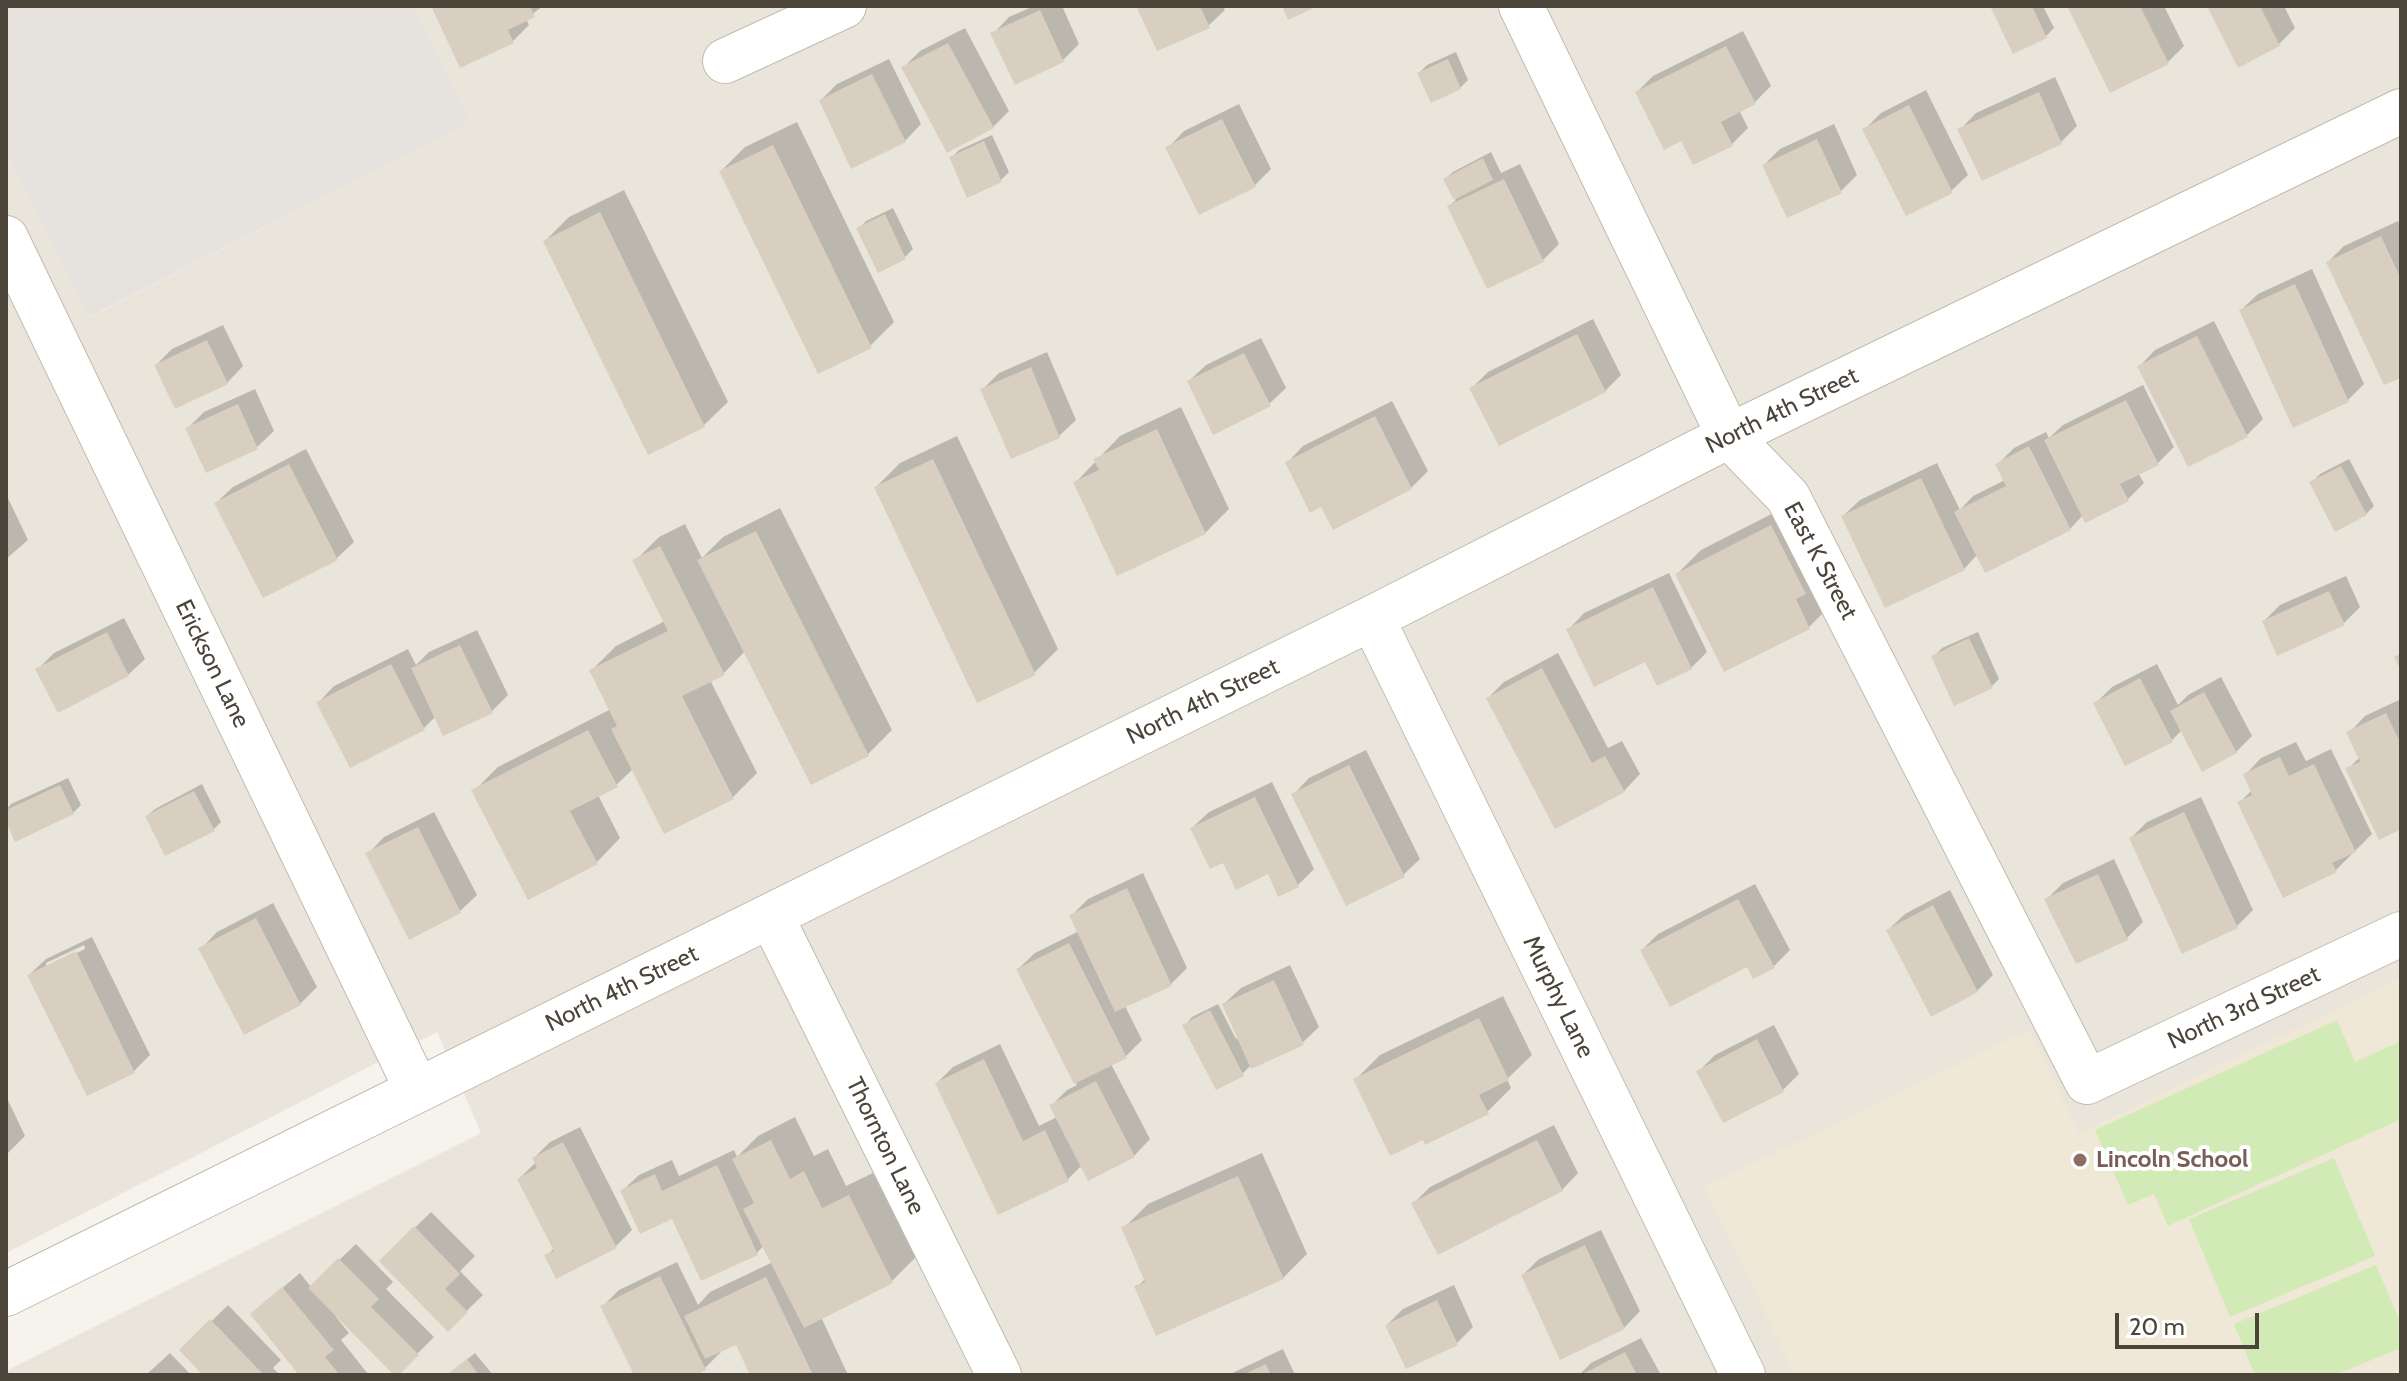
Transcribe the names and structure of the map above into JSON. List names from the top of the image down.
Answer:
{
  "streets": {
    "street": [
      "North 4th Street",
      "East K Street",
      "Erickson Lane",
      "Murphy Lane",
      "North 3rd Street",
      "Thornton Lane"
    ]
  },
  "crossings": [
    ["North 4th Street", "East K Street"],
    ["North 4th Street", "Erickson Lane"],
    ["North 4th Street", "Murphy Lane"],
    ["North 4th Street", "Thornton Lane"],
    ["East K Street", "North 3rd Street"]
  ],
  "places": ["Lincoln School"],
  "scale_bar": "20 m"
}
